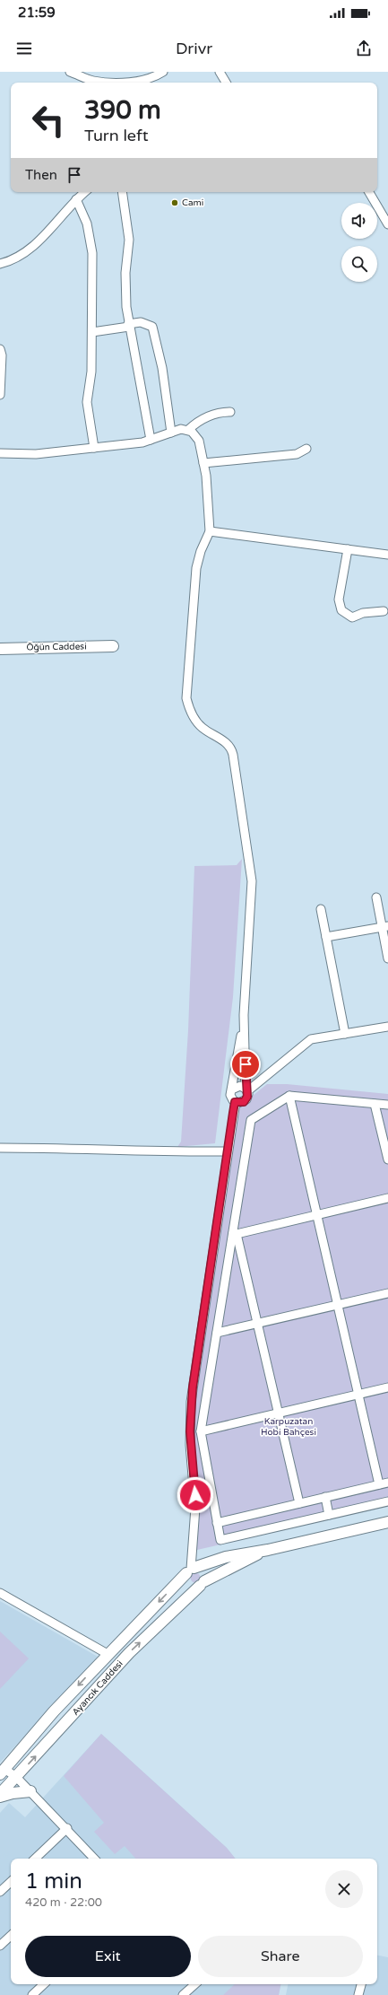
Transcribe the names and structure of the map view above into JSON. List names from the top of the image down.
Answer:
{
  "streets": {
    "street": ["Öğün Caddesi", "Ayancık Caddesi"]
  },
  "parks": ["Karpuzatan Hobi Bahçesi"],
  "places": ["Cami"],
  "page": {
    "status": "21:59",
    "header": "Drivr",
    "turn": ["390 m", "Turn left"],
    "then": "Then",
    "heading": ["1 min", "420 m · 22:00"],
    "buttons": ["Exit", "Share"]
  }
}
